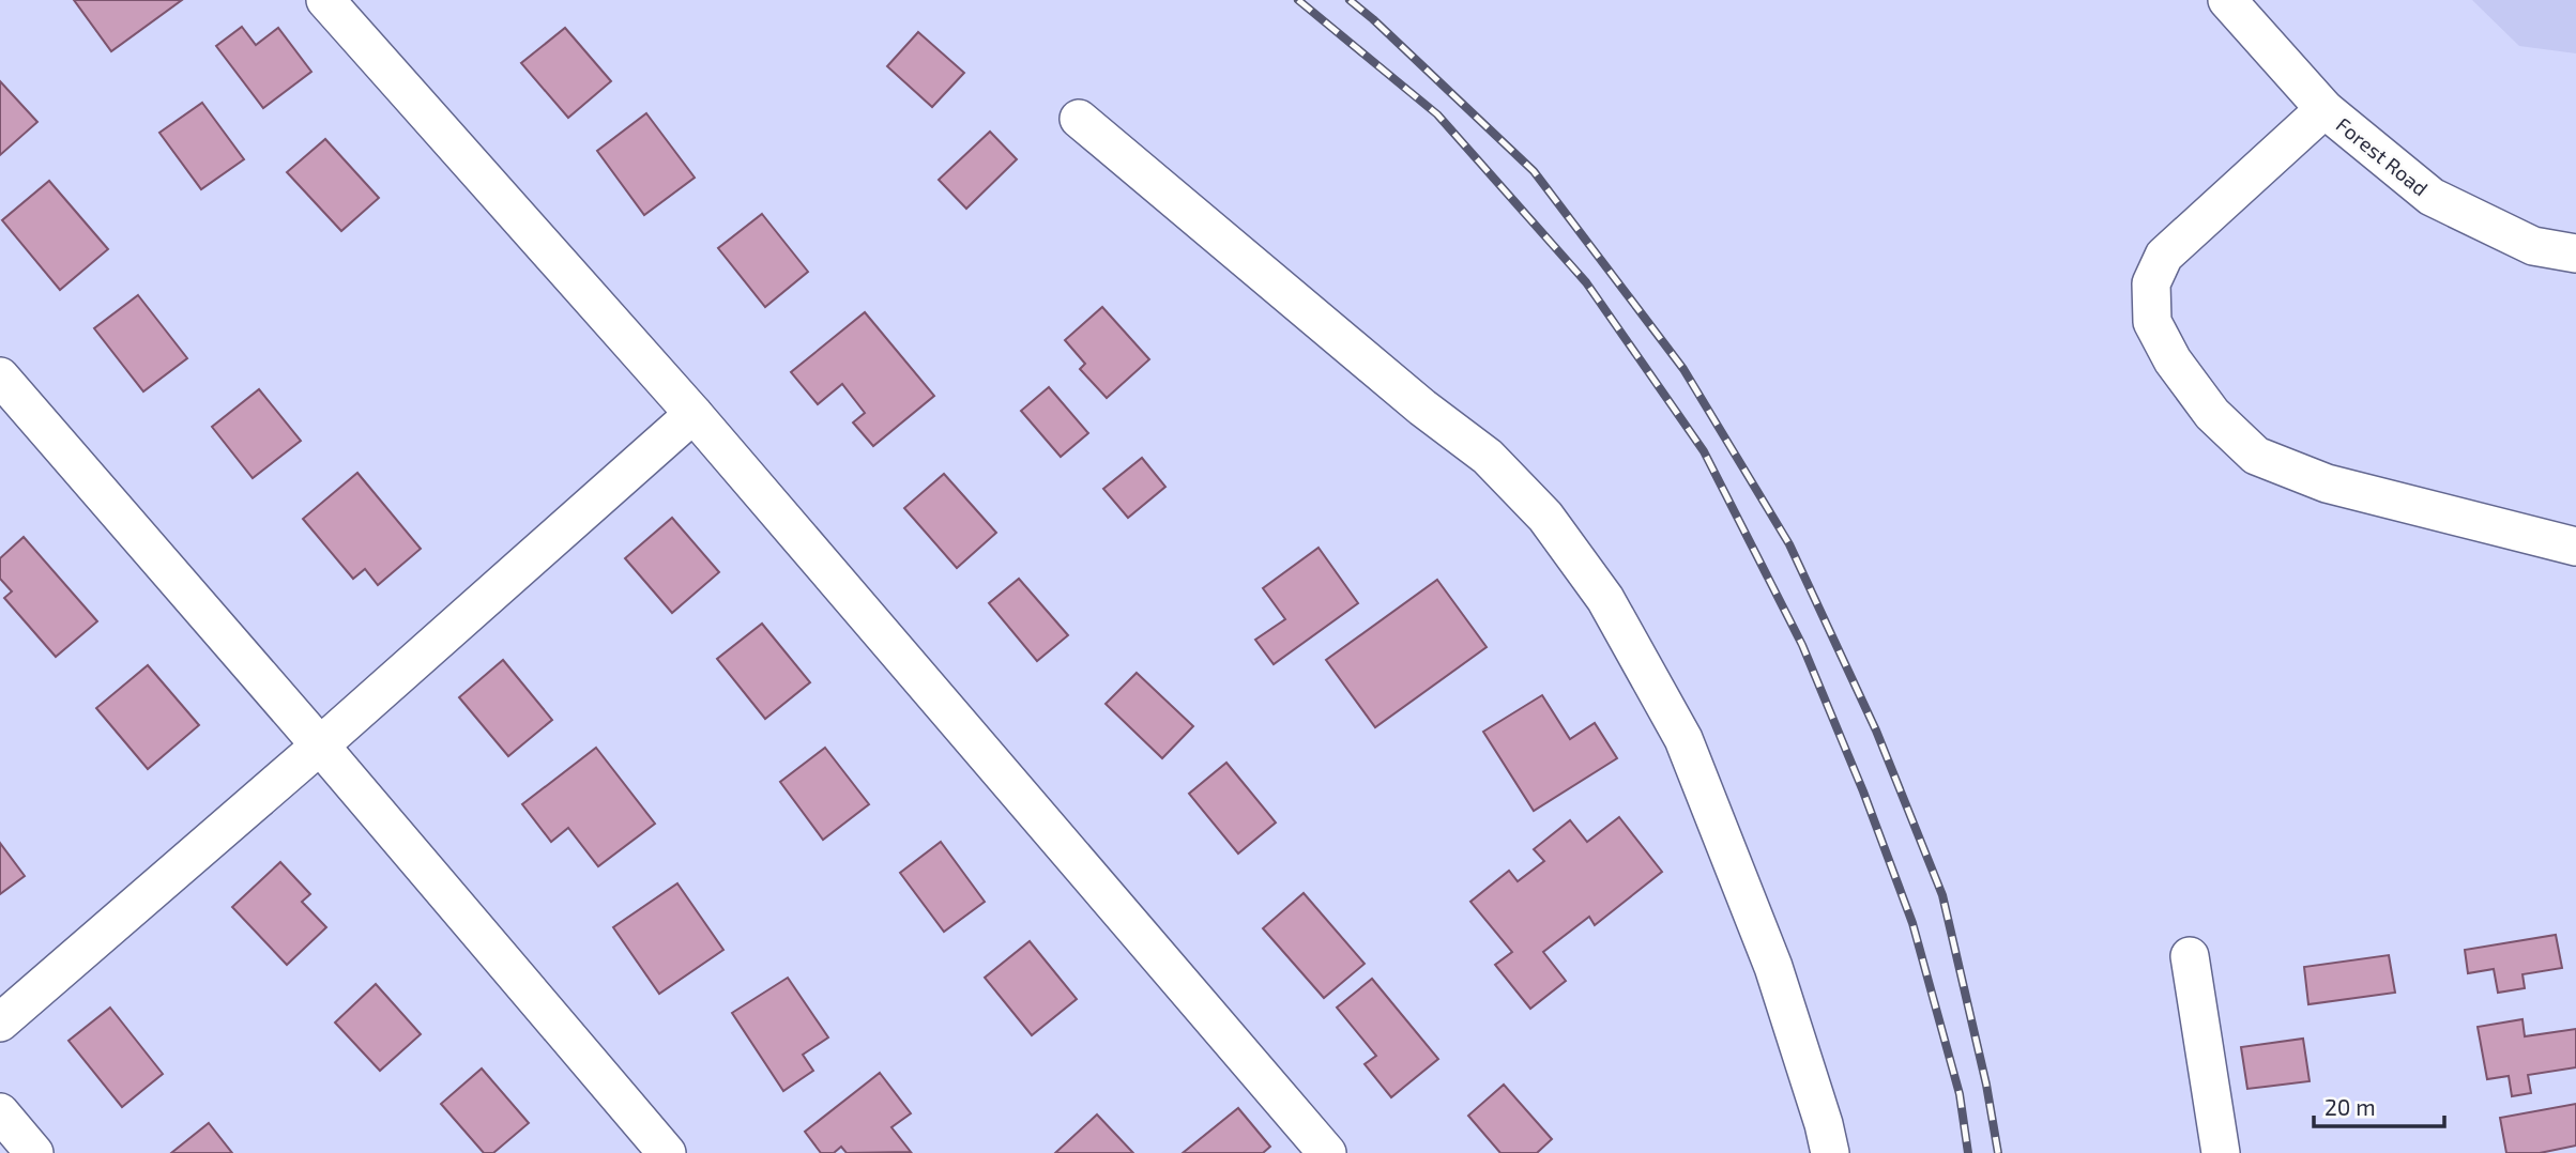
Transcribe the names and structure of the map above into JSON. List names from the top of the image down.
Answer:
{
  "streets": {
    "street": ["Forest Road"]
  },
  "scale_bar": "20 m"
}
